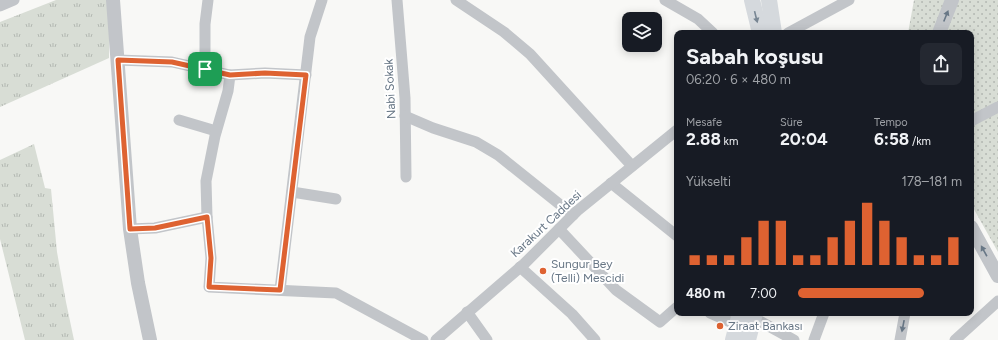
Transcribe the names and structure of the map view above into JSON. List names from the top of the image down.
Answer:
{
  "streets": {
    "street": ["Nabi Sokak", "Karakurt Caddesi"]
  },
  "places": ["Sungur Bey (Telli) Mescidi", "Ziraat Bankası"],
  "page": {
    "heading": ["Sabah koşusu", "06:20 · 6 × 480 m"],
    "stats": [
      ["Mesafe", "2.88 km"],
      ["Süre", "20:04"],
      ["Tempo", "6:58 /km"]
    ],
    "chart": ["Yükselti", "178–181 m"],
    "list": [
      {
        "name": "480 m",
        "note": "7:00"
      }
    ]
  }
}
